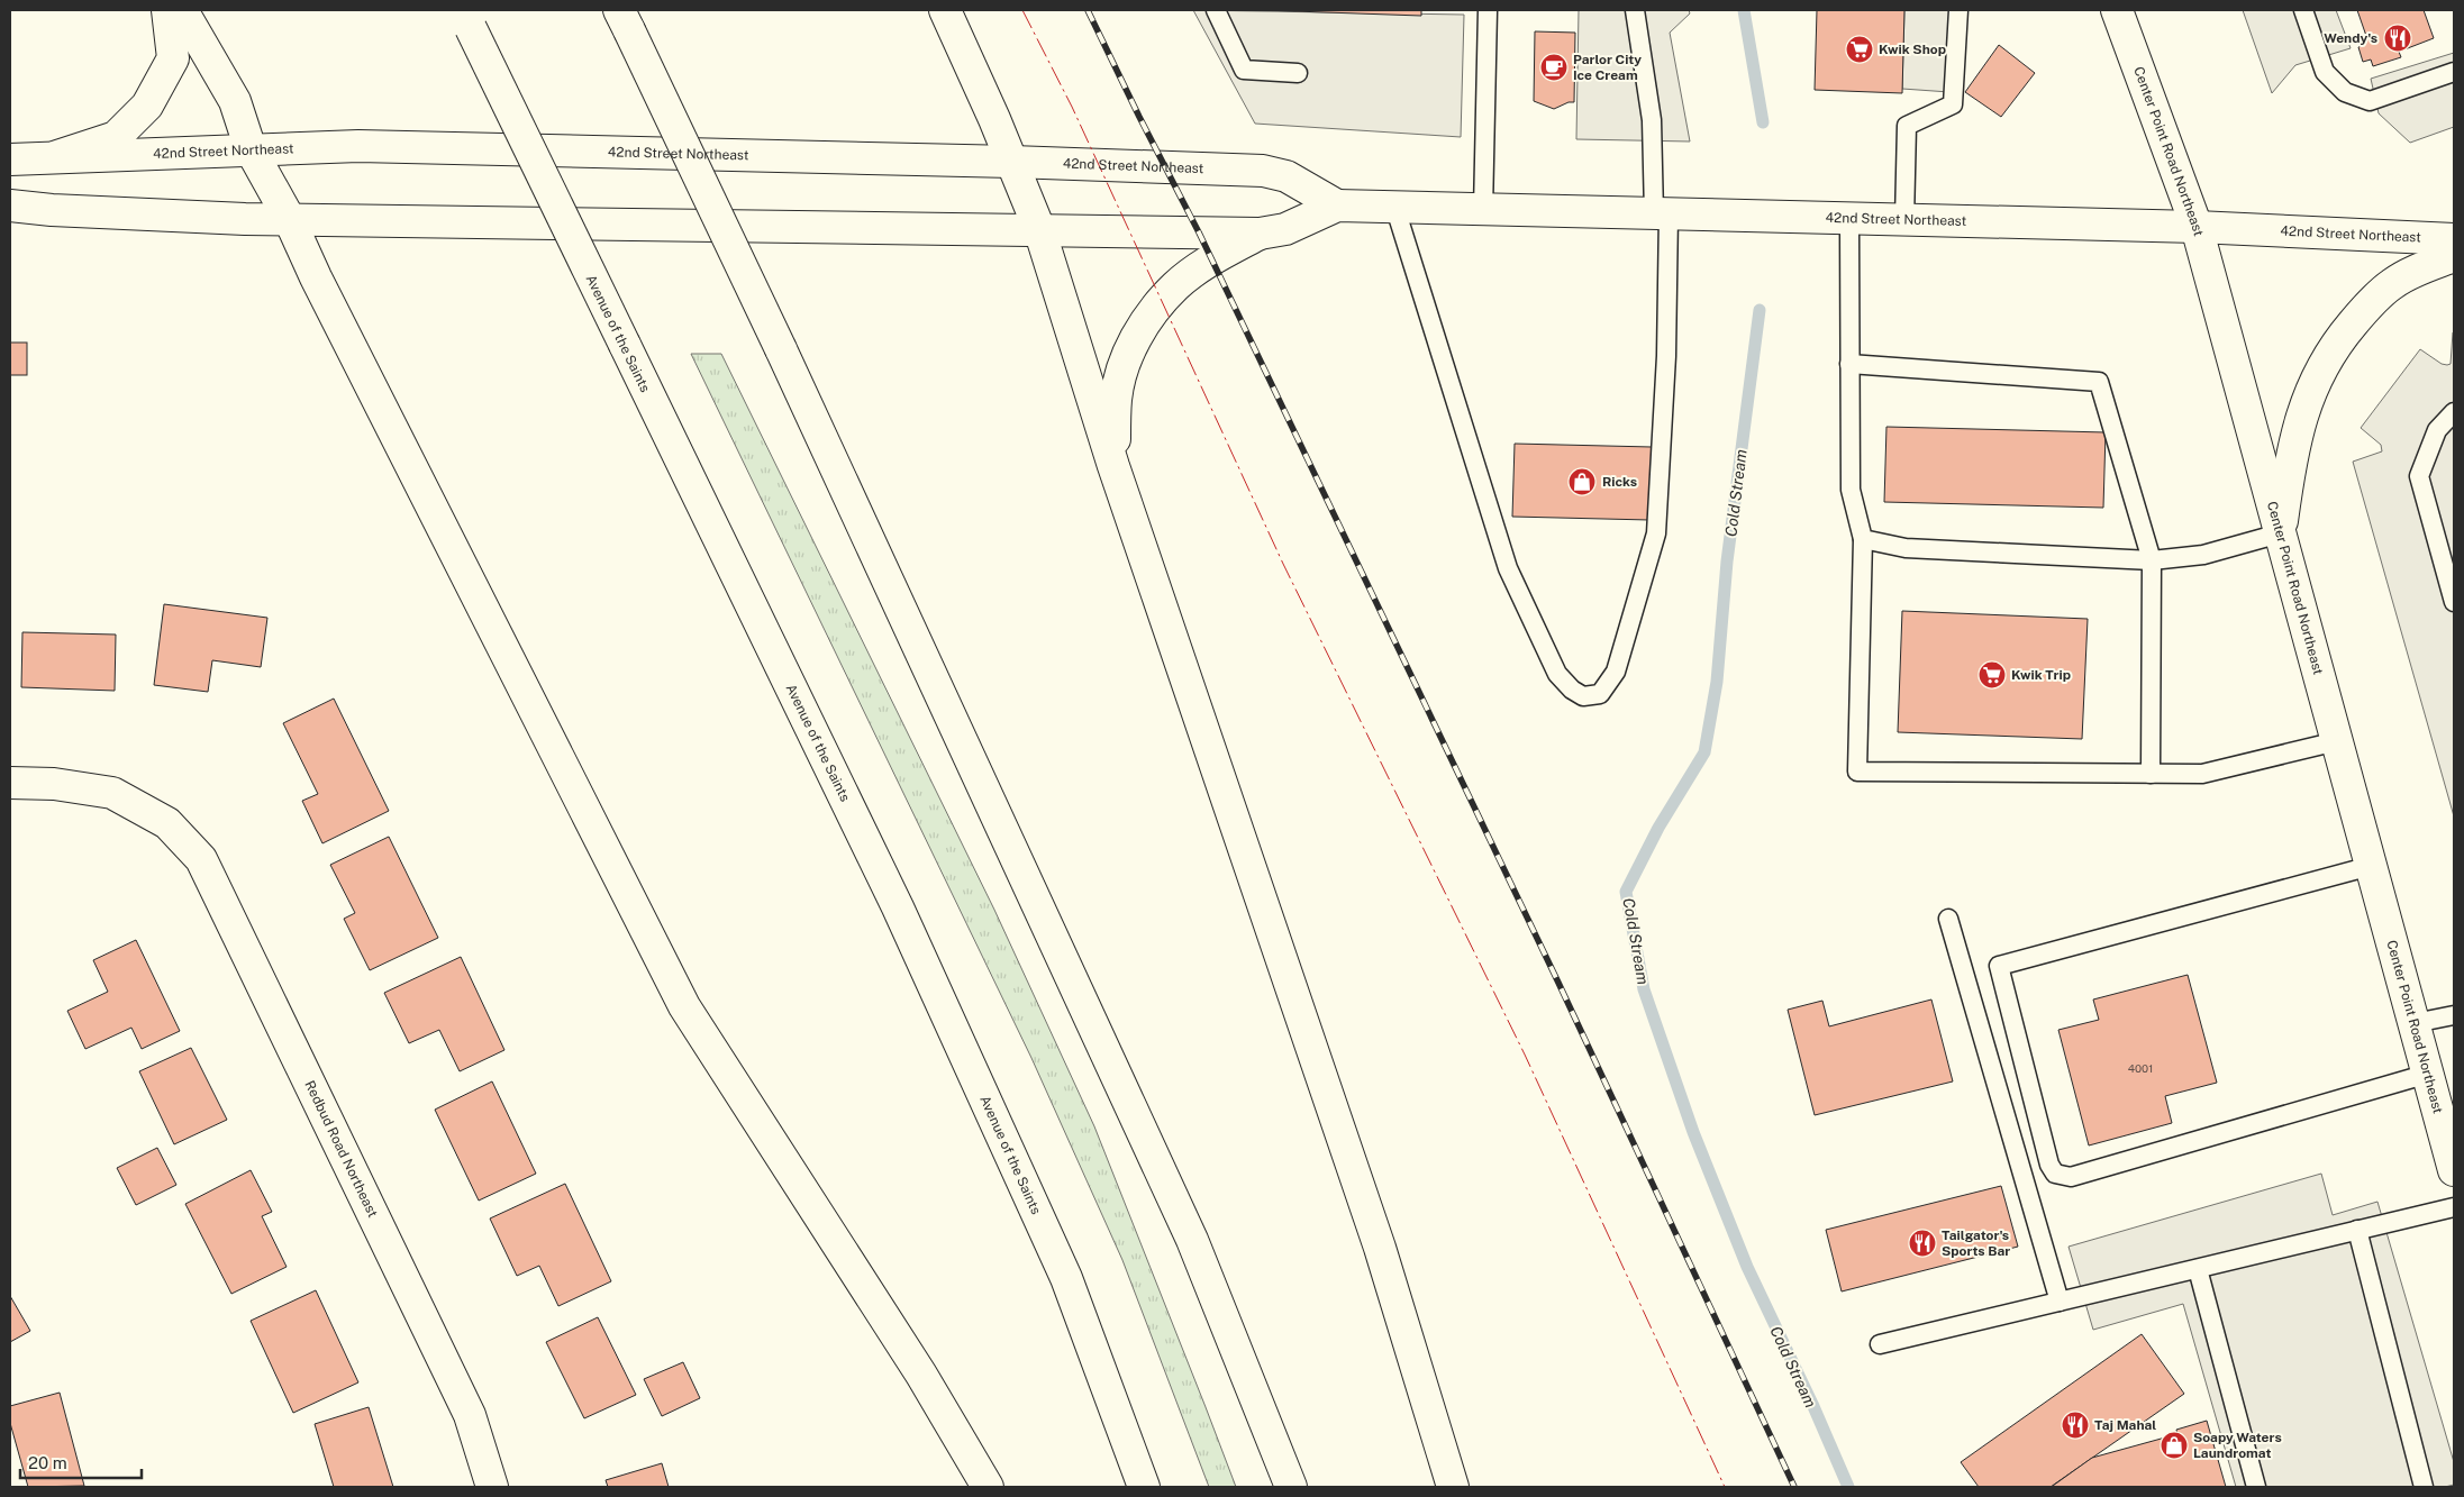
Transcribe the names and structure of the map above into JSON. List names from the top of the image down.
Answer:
{
  "streets": {
    "main road": [
      "42nd Street Northeast",
      "Center Point Road Northeast",
      "Avenue of the Saints",
      "Redbud Road Northeast"
    ]
  },
  "crossings": [
    ["42nd Street Northeast", "Center Point Road Northeast"]
  ],
  "water": ["Cold Stream"],
  "places": {
    "restaurant": ["Wendy's", "Tailgator's Sports Bar", "Taj Mahal"],
    "supermarket": ["Kwik Shop", "Kwik Trip"],
    "cafe": ["Parlor City Ice Cream"],
    "shop": ["Ricks", "Soapy Waters Laundromat"]
  },
  "house_numbers": ["4001"],
  "scale_bar": "20 m"
}
